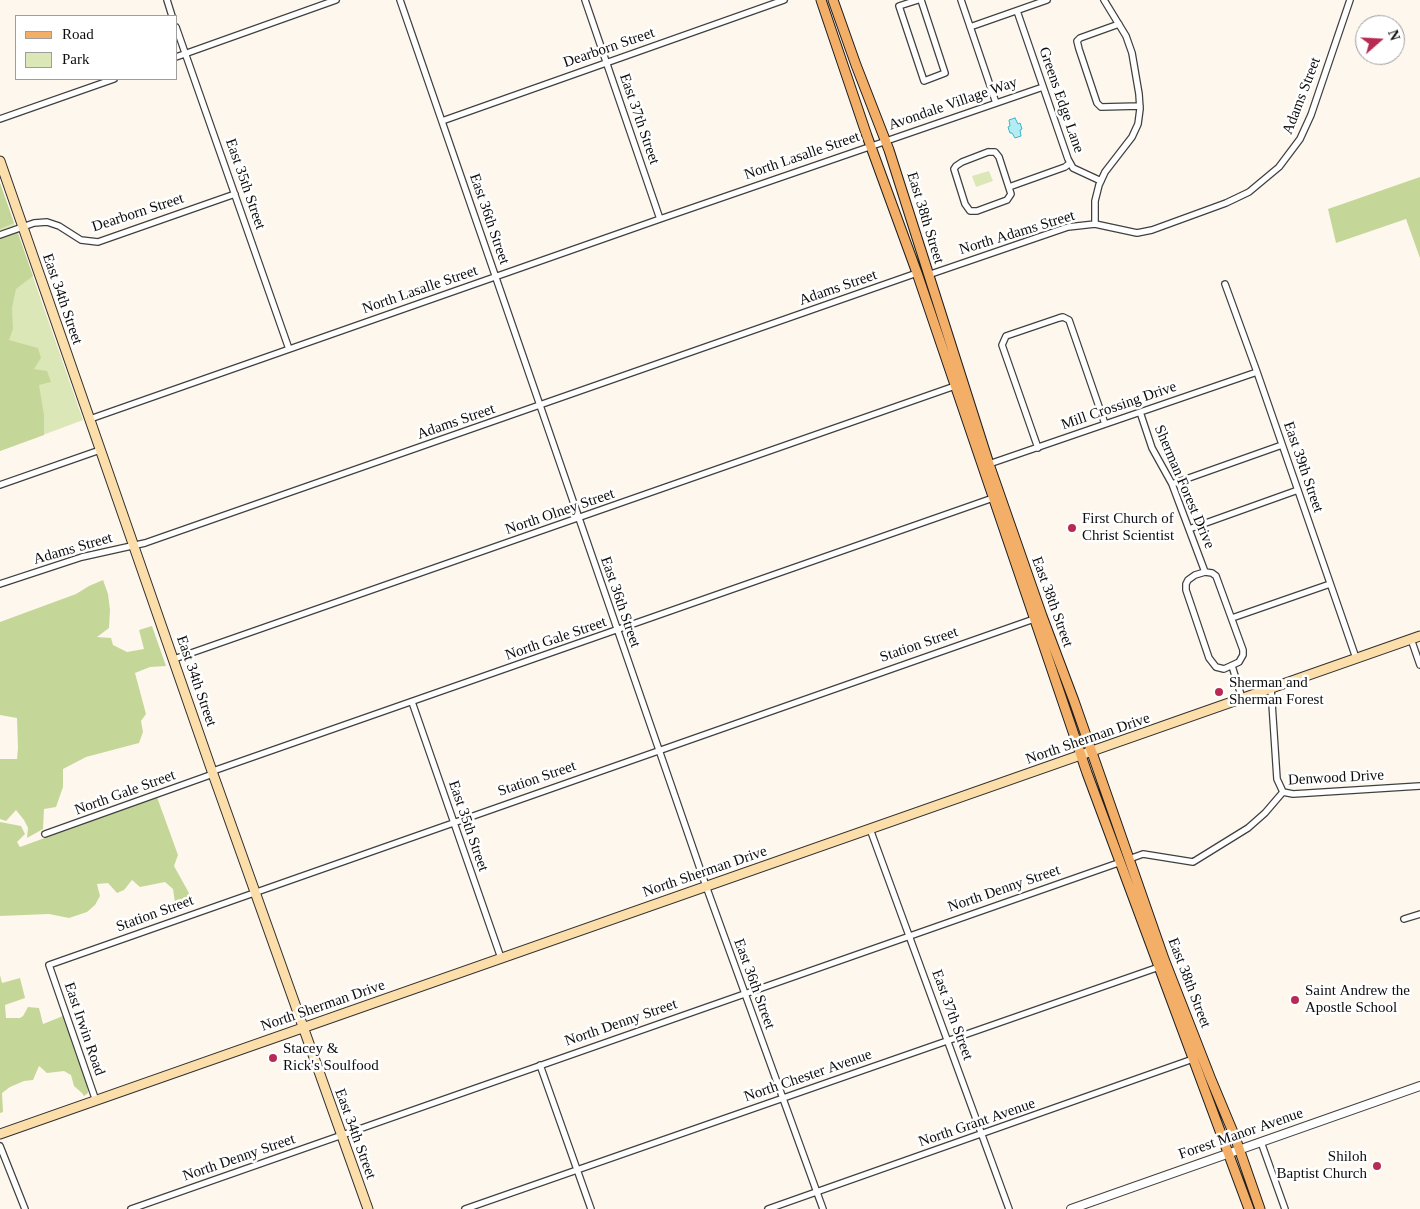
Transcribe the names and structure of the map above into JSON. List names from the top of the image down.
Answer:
{
  "streets": {
    "main road": ["East 38th Street", "East 34th Street", "North Sherman Drive"],
    "street": [
      "Dearborn Street",
      "Adams Street",
      "Greens Edge Lane",
      "Avondale Village Way",
      "East 37th Street",
      "North Lasalle Street",
      "East 35th Street",
      "East 36th Street",
      "North Adams Street",
      "Mill Crossing Drive",
      "East 39th Street",
      "Sherman Forest Drive",
      "North Olney Street",
      "North Gale Street",
      "Station Street",
      "Denwood Drive",
      "North Denny Street",
      "East Irwin Road",
      "North Chester Avenue",
      "North Grant Avenue",
      "Forest Manor Avenue"
    ]
  },
  "crossings": [
    ["Dearborn Street", "East 37th Street"],
    ["Dearborn Street", "East 35th Street"],
    ["Dearborn Street", "East 36th Street"],
    ["Dearborn Street", "East 34th Street"],
    ["Adams Street", "East 38th Street"],
    ["Adams Street", "East 36th Street"],
    ["Adams Street", "North Adams Street"],
    ["Adams Street", "East 34th Street"],
    ["Greens Edge Lane", "Avondale Village Way"],
    ["Avondale Village Way", "North Lasalle Street"],
    ["Avondale Village Way", "East 38th Street"],
    ["East 37th Street", "North Lasalle Street"],
    ["East 37th Street", "North Sherman Drive"],
    ["East 37th Street", "North Denny Street"],
    ["East 37th Street", "North Chester Avenue"],
    ["East 37th Street", "North Grant Avenue"],
    ["North Lasalle Street", "East 35th Street"],
    ["North Lasalle Street", "East 38th Street"],
    ["North Lasalle Street", "East 36th Street"],
    ["North Lasalle Street", "East 34th Street"],
    ["East 35th Street", "North Gale Street"],
    ["East 35th Street", "Station Street"],
    ["East 35th Street", "North Sherman Drive"],
    ["East 38th Street", "North Adams Street"],
    ["East 38th Street", "Mill Crossing Drive"],
    ["East 38th Street", "North Olney Street"],
    ["East 38th Street", "North Gale Street"],
    ["East 38th Street", "Station Street"],
    ["East 38th Street", "North Sherman Drive"],
    ["East 38th Street", "Denwood Drive"],
    ["East 38th Street", "North Denny Street"],
    ["East 38th Street", "North Chester Avenue"],
    ["East 38th Street", "North Grant Avenue"],
    ["East 38th Street", "Forest Manor Avenue"],
    ["East 36th Street", "North Olney Street"],
    ["East 36th Street", "North Gale Street"],
    ["East 36th Street", "Station Street"],
    ["East 36th Street", "North Sherman Drive"],
    ["East 36th Street", "North Denny Street"],
    ["East 36th Street", "North Chester Avenue"],
    ["East 36th Street", "North Grant Avenue"],
    ["East 34th Street", "North Olney Street"],
    ["East 34th Street", "North Gale Street"],
    ["East 34th Street", "Station Street"],
    ["East 34th Street", "North Sherman Drive"],
    ["East 34th Street", "North Denny Street"],
    ["Mill Crossing Drive", "East 39th Street"],
    ["Mill Crossing Drive", "Sherman Forest Drive"],
    ["East 39th Street", "North Sherman Drive"],
    ["Station Street", "East Irwin Road"],
    ["North Sherman Drive", "East Irwin Road"],
    ["Denwood Drive", "North Denny Street"]
  ],
  "places": [
    "First Church of Christ Scientist",
    "Sherman and Sherman Forest",
    "Saint Andrew the Apostle School",
    "Stacey & Rick's Soulfood",
    "Shiloh Baptist Church"
  ],
  "legend": ["Road", "Park"],
  "north": "right"
}
